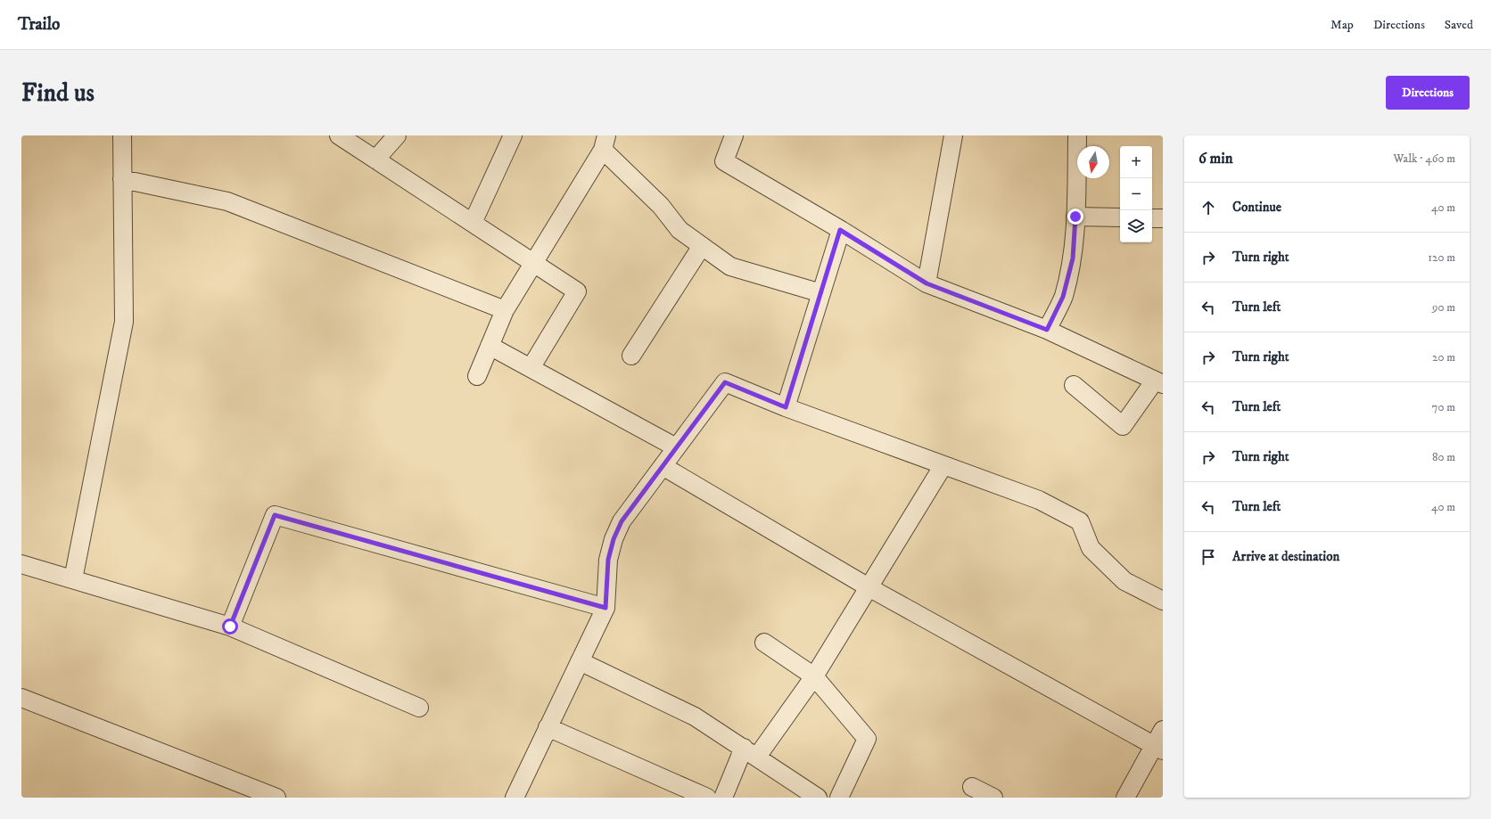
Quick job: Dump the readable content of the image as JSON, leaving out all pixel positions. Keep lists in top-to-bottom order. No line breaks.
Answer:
{"north":"bottom","page":{"header":"Trailo","nav":["Map","Directions","Saved"],"buttons":"Directions","title":"Find us","heading":["6 min","Walk · 460 m"],"map_buttons":["+","−"],"list":[["Continue","40 m"],["Turn right","120 m"],["Turn left","90 m"],["Turn right","20 m"],["Turn left","70 m"],["Turn right","80 m"],["Turn left","40 m"],"Arrive at destination"]}}
